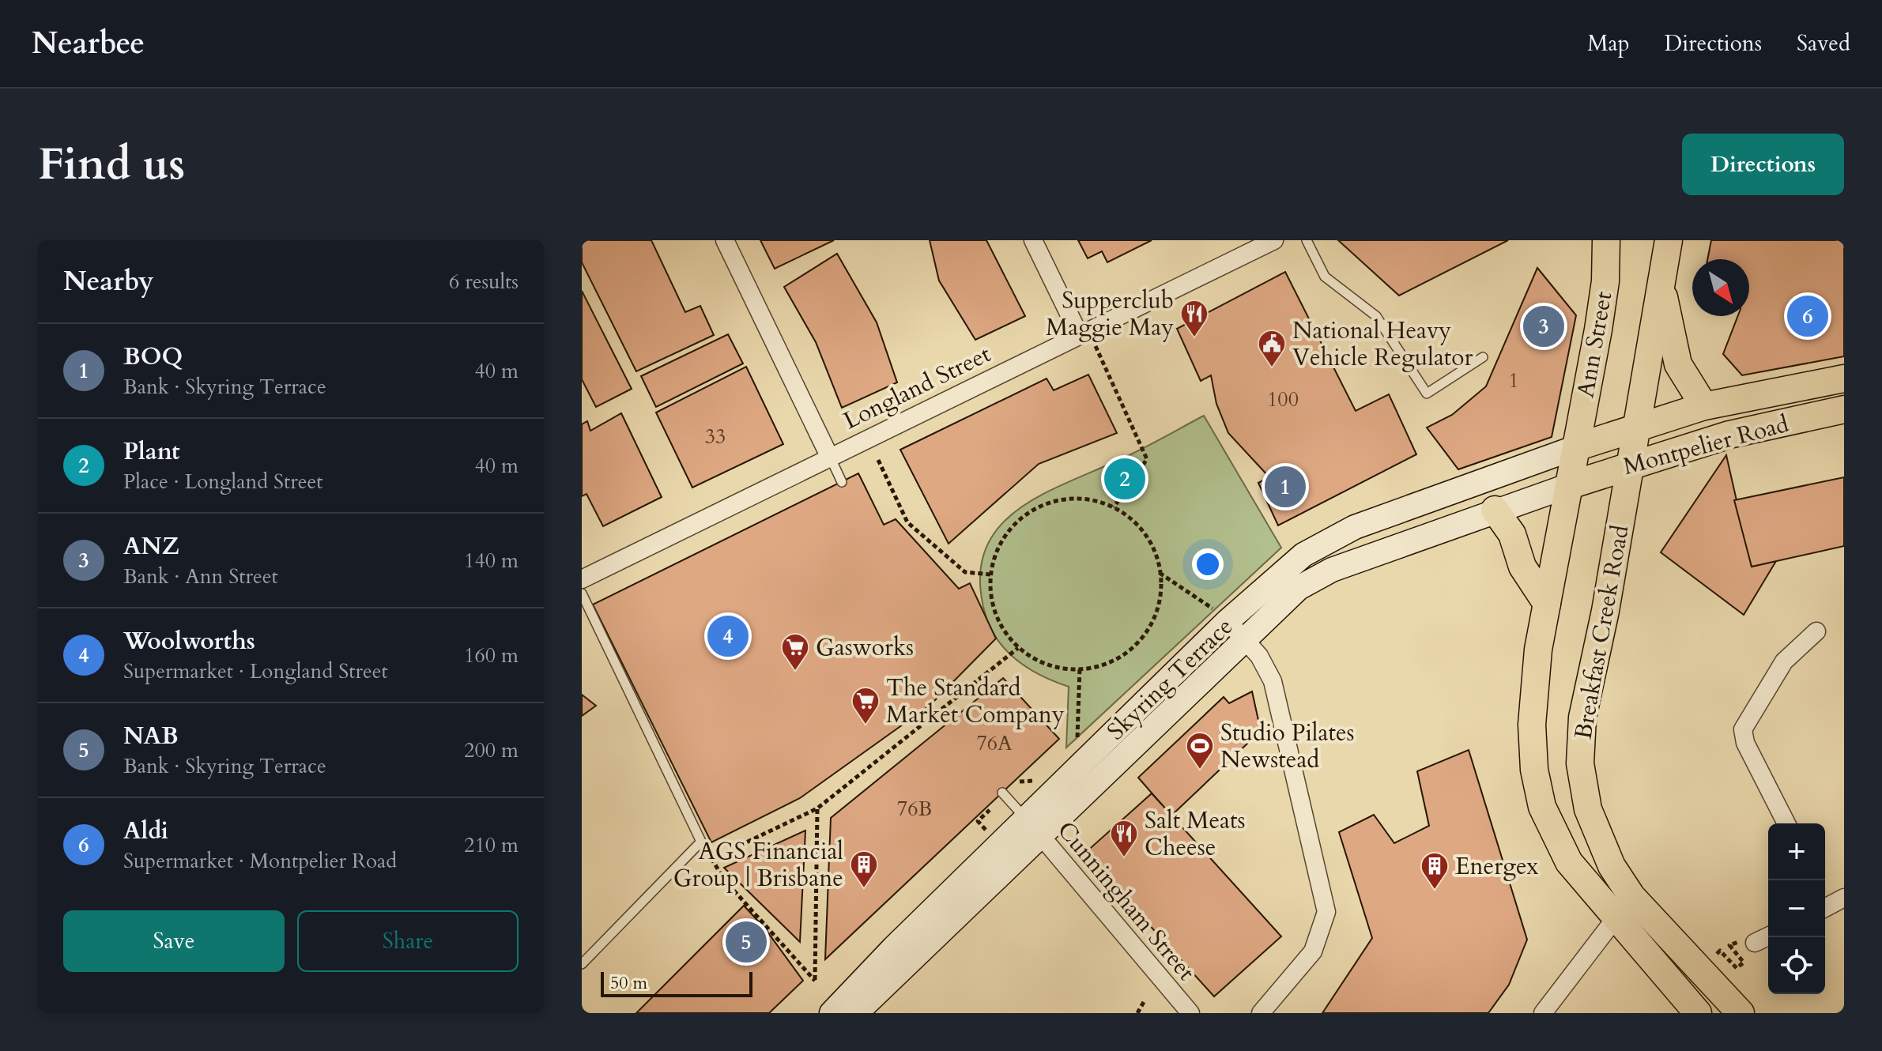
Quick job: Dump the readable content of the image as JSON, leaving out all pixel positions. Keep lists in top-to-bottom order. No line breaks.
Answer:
{"streets":{"main road":["Ann Street","Montpelier Road","Breakfast Creek Road"],"street":["Longland Street","Skyring Terrace","Cunningham Street"]},"crossings":[["Ann Street","Montpelier Road"],["Ann Street","Skyring Terrace"],["Montpelier Road","Breakfast Creek Road"],["Montpelier Road","Skyring Terrace"],["Skyring Terrace","Cunningham Street"]],"places":{"restaurant":["Supperclub Maggie May","Salt Meats Cheese"],"public building":["National Heavy Vehicle Regulator"],"supermarket":["Gasworks","The Standard Market Company"],"sports":["Studio Pilates Newstead"],"building":["AGS Financial Group | Brisbane","Energex"]},"house_numbers":["1","100","33","76A","76B"],"scale_bar":"50 m","north":"bottom right","page":{"header":"Nearbee","nav":["Map","Directions","Saved"],"buttons":["Directions",["Save","Share"]],"title":"Find us","heading":["Nearby","6 results"],"pins":["6","3","2","1","4","5"],"list":[{"mark":"1","name":"BOQ","note":"Bank · Skyring Terrace","value":"40 m"},{"mark":"2","name":"Plant","note":"Place · Longland Street","value":"40 m"},{"mark":"3","name":"ANZ","note":"Bank · Ann Street","value":"140 m"},{"mark":"4","name":"Woolworths","note":"Supermarket · Longland Street","value":"160 m"},{"mark":"5","name":"NAB","note":"Bank · Skyring Terrace","value":"200 m"},{"mark":"6","name":"Aldi","note":"Supermarket · Montpelier Road","value":"210 m"}],"map_buttons":["+","−"],"scale":"50 m"}}
